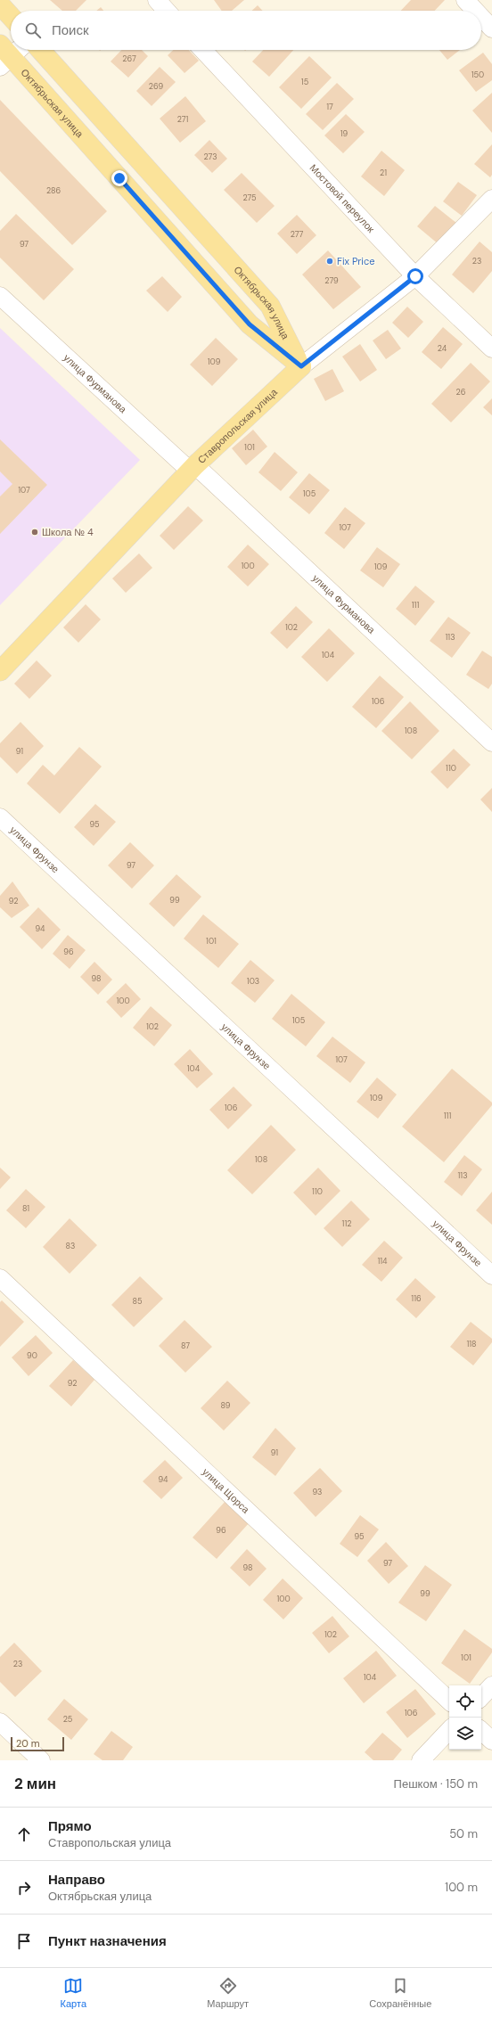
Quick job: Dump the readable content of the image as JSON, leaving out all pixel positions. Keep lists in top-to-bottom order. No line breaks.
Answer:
{"streets":{"main road":["Октябрьская улица","Ставропольская улица"],"street":["Мостовой переулок","улица Фурманова","улица Фрунзе","улица Щорса"]},"crossings":[["Октябрьская улица","Ставропольская улица"],["Мостовой переулок","Ставропольская улица"],["улица Фурманова","Ставропольская улица"]],"places":["Fix Price","Школа № 4"],"house_numbers":["267","150","15","269","17","271","19","273","21","286","275","277","97","23","279","24","109","26","101","107","105","107","100","109","111","102","113","104","106","108","91","110","95","97","99","92","94","101","96","98","103","100","105","102","107","104","109","106","111","108","113","110","81","112","83","114","116","85","118","87","90","92","89","91","94","93","96","95","97","98","99","100","102","101","23","104","106","25"],"scale_bar":"20 m","page":{"search":"Поиск","scale":"20 m","heading":["2 мин","Пешком · 150 m"],"list":[["Прямо","Ставропольская улица","50 m"],["Направо","Октябрьская улица","100 m"],"Пункт назначения"],"nav":["Карта","Маршрут","Сохранённые"]}}
